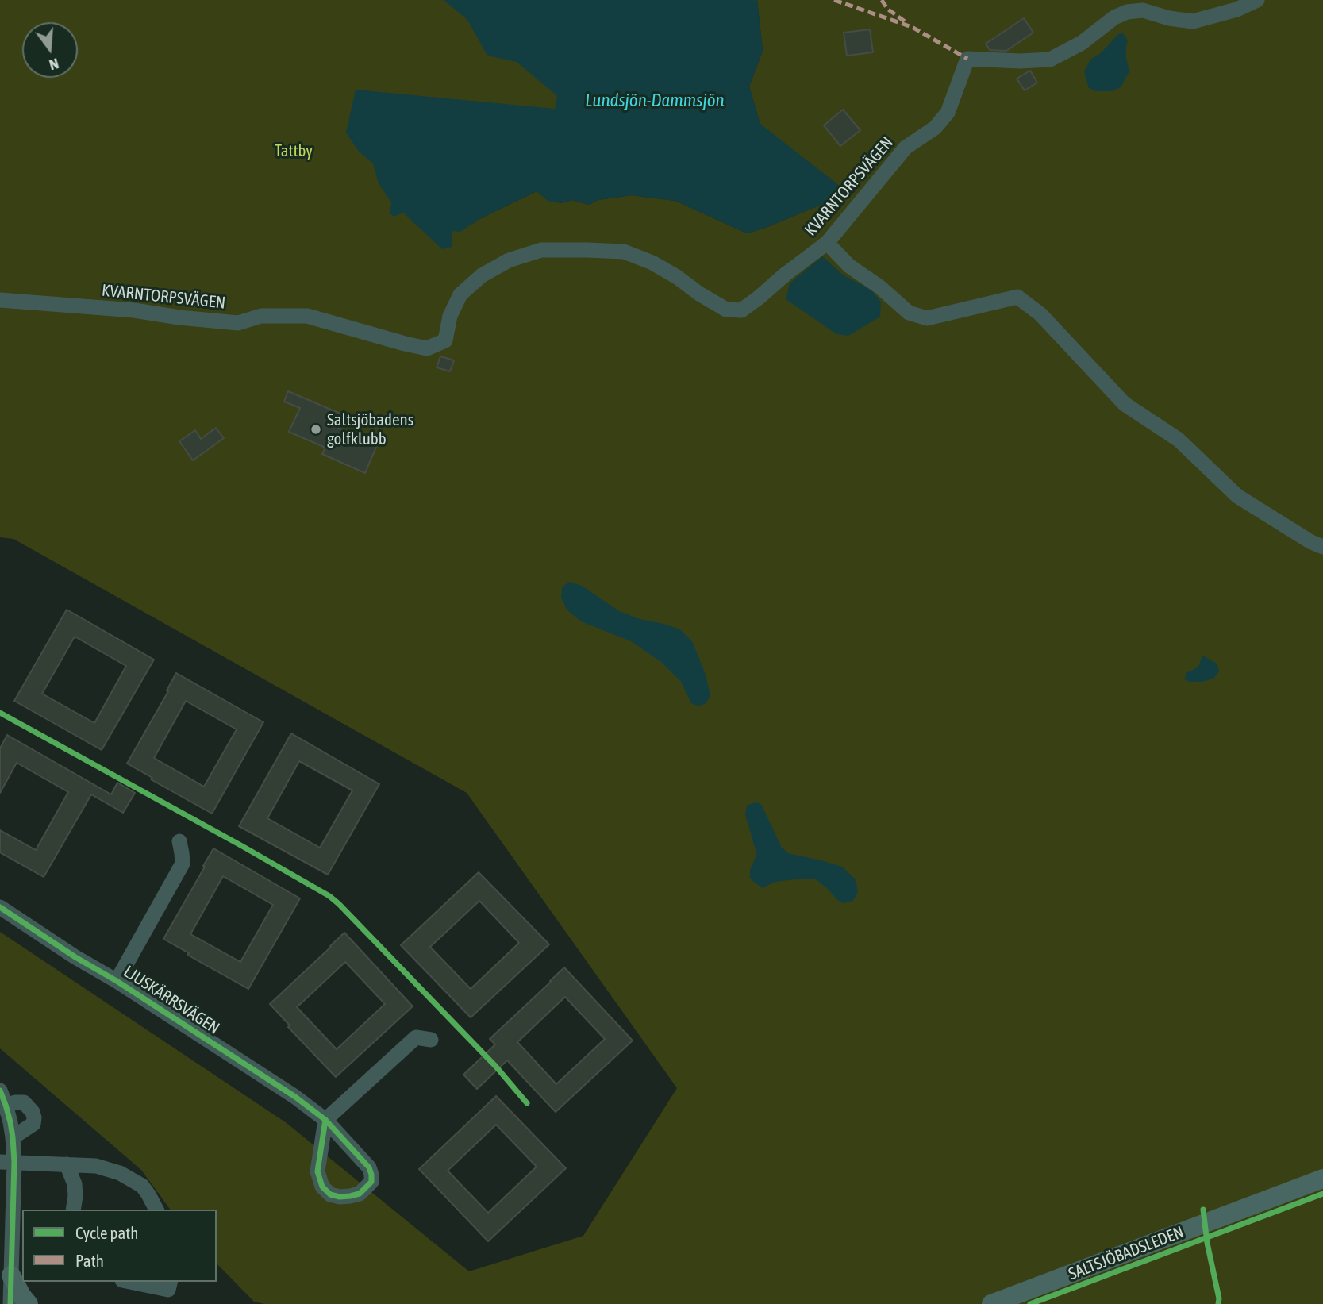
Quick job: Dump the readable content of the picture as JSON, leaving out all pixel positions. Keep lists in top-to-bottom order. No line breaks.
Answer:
{"streets":{"main road":["SALTSJÖBADSLEDEN"],"street":["KVARNTORPSVÄGEN","LJUSKÄRRSVÄGEN"]},"water":["Lundsjön-Dammsjön"],"parks":["Tattby"],"places":["Saltsjöbadens golfklubb"],"legend":["Cycle path","Path"],"north":"bottom"}
